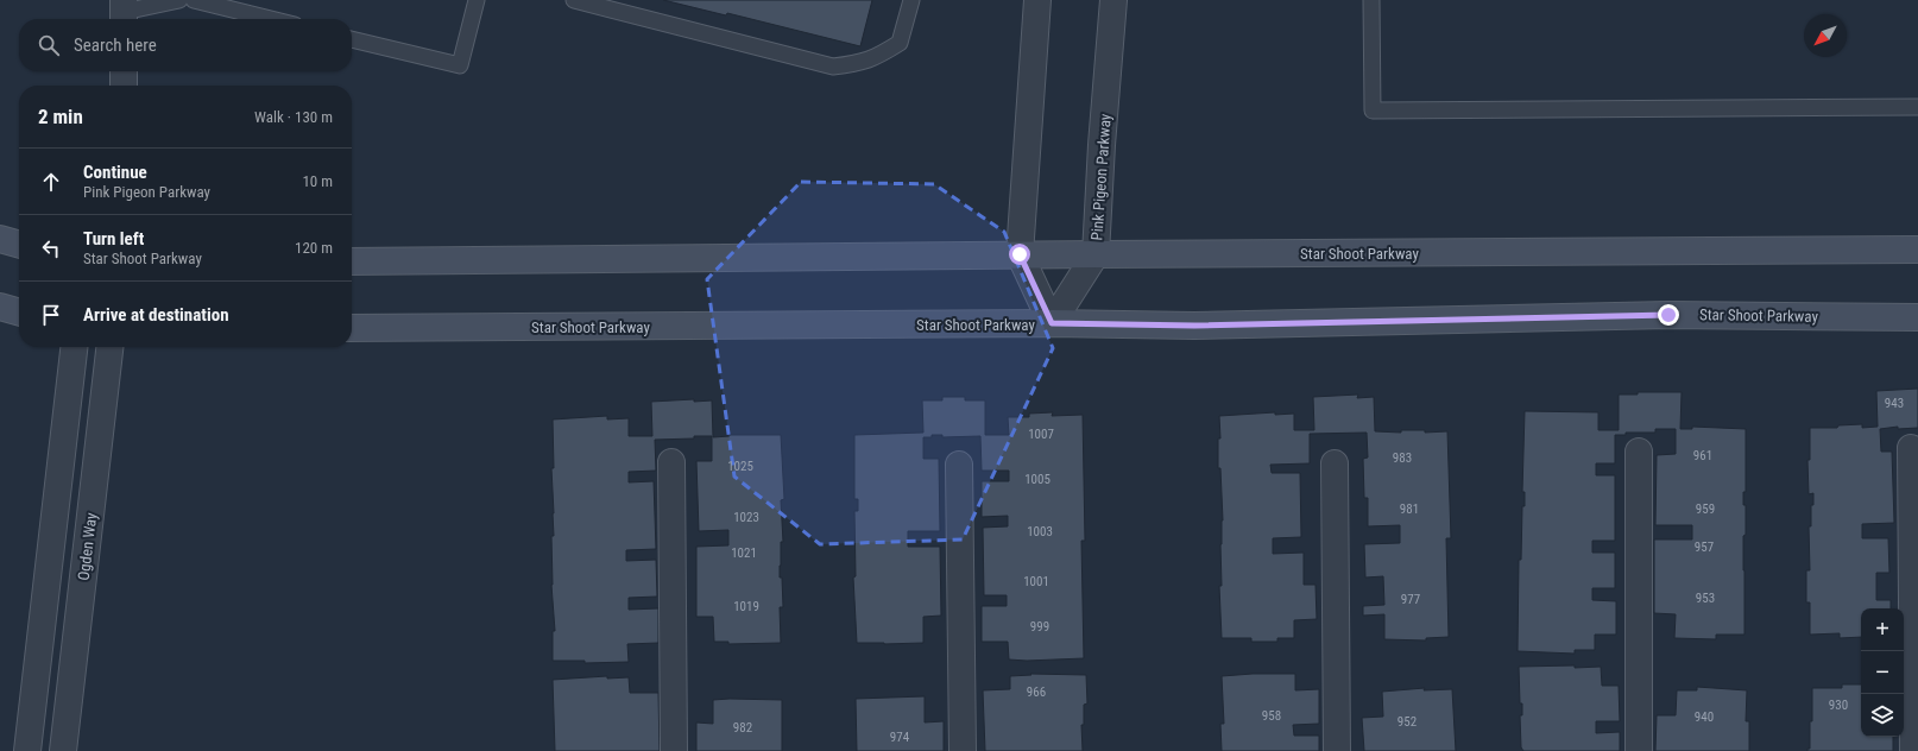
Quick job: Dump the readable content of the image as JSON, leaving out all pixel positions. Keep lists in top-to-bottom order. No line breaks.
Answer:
{"streets":{"street":["Pink Pigeon Parkway","Star Shoot Parkway","Ogden Way"]},"crossings":[["Pink Pigeon Parkway","Star Shoot Parkway"]],"house_numbers":["943","1007","961","983","1025","1005","981","959","1023","1003","957","1021","1001","953","977","1019","999","966","930","958","940","952","982","974"],"north":"bottom left","page":{"search":"Search here","heading":["2 min","Walk · 130 m"],"list":[["Continue","Pink Pigeon Parkway","10 m"],["Turn left","Star Shoot Parkway","120 m"],"Arrive at destination"],"map_buttons":["+","−"]}}
